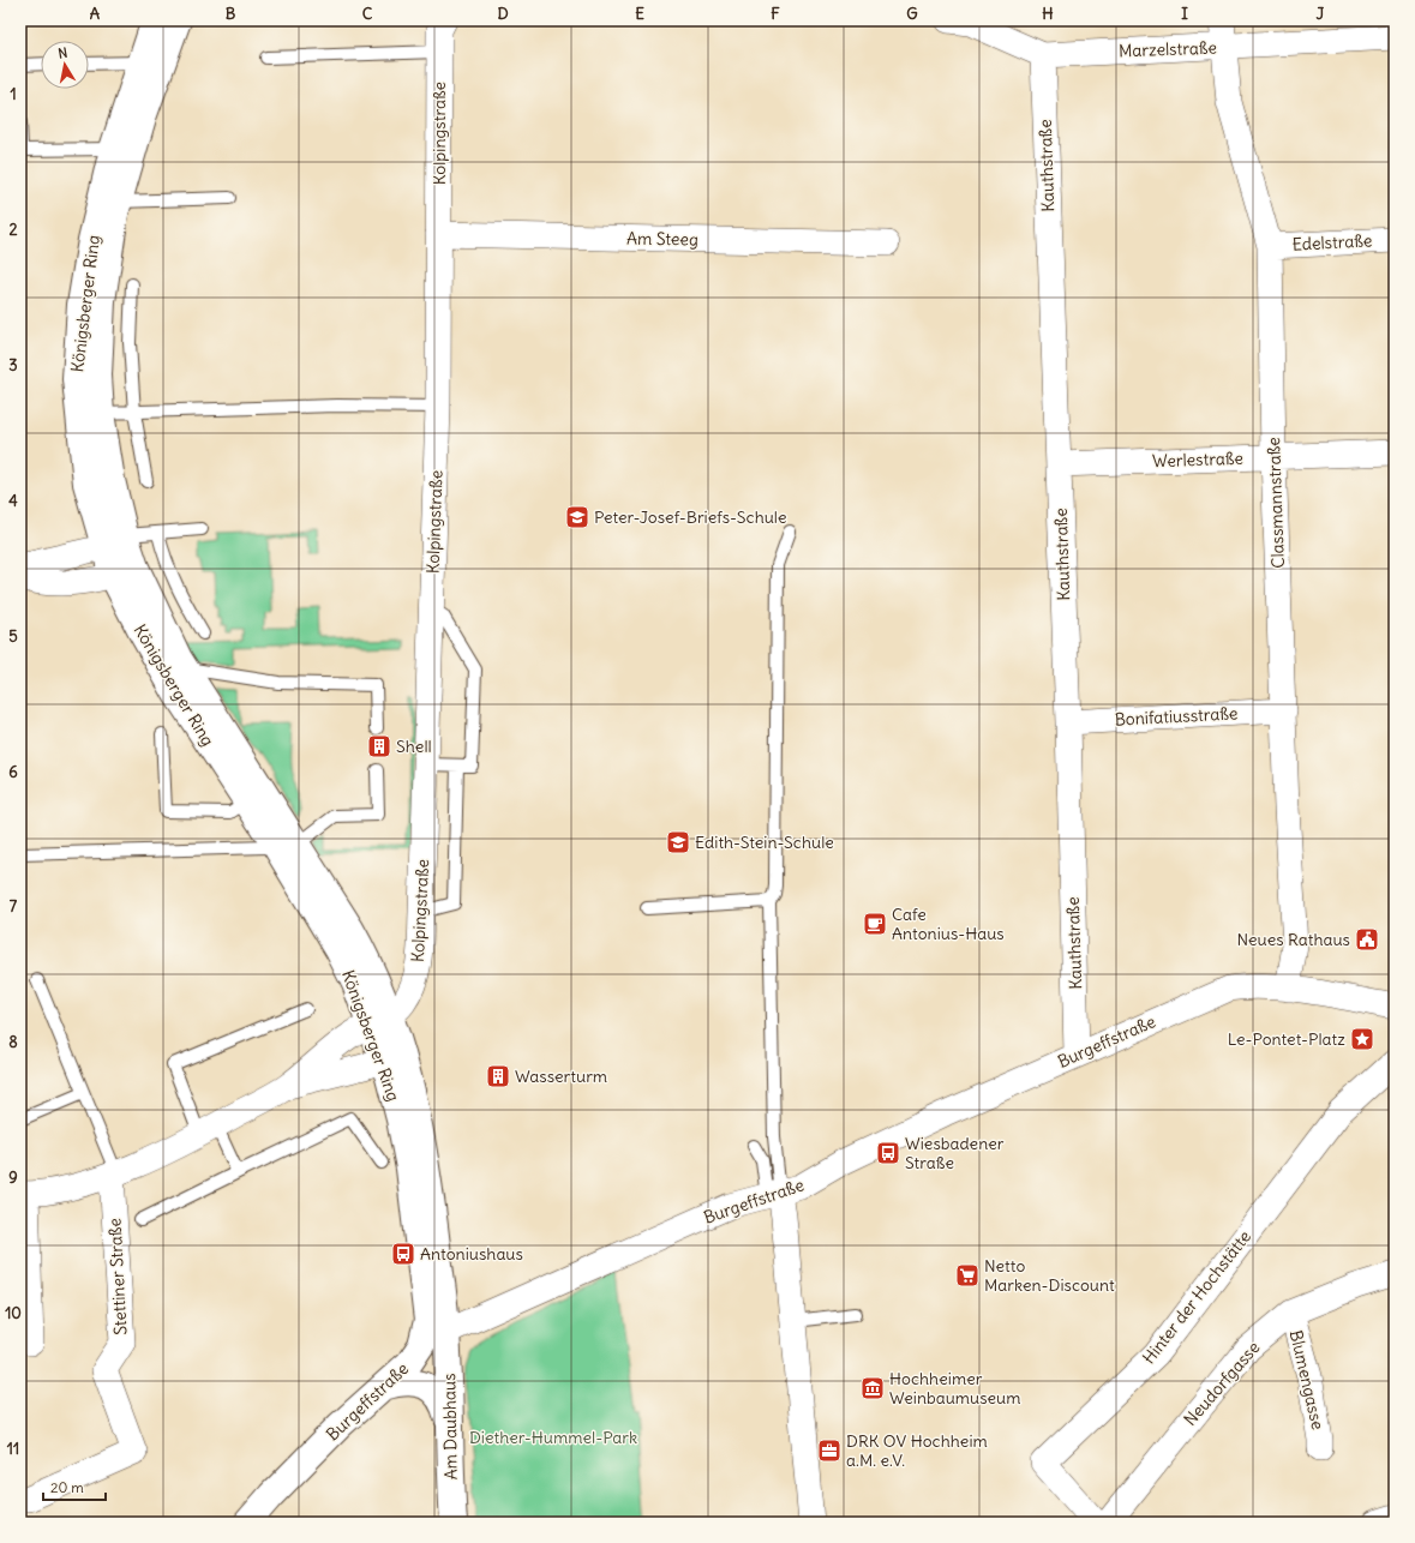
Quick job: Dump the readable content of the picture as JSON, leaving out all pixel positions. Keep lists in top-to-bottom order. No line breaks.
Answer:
{"streets":{"main road":["Königsberger Ring","Burgeffstraße","Am Daubhaus"],"street":["Marzelstraße","Kolpingstraße","Kauthstraße","Am Steeg","Edelstraße","Werlestraße","Classmannstraße","Bonifatiusstraße","Stettiner Straße","Hinter der Hochstätte","Blumengasse","Neudorfgasse"]},"crossings":[["Marzelstraße","Kauthstraße"],["Marzelstraße","Classmannstraße"],["Kolpingstraße","Am Steeg"],["Kolpingstraße","Königsberger Ring"],["Kauthstraße","Werlestraße"],["Kauthstraße","Bonifatiusstraße"],["Kauthstraße","Burgeffstraße"],["Edelstraße","Classmannstraße"],["Königsberger Ring","Burgeffstraße"],["Königsberger Ring","Am Daubhaus"],["Werlestraße","Classmannstraße"],["Classmannstraße","Bonifatiusstraße"],["Classmannstraße","Burgeffstraße"],["Burgeffstraße","Am Daubhaus"],["Blumengasse","Neudorfgasse"]],"parks":["Diether-Hummel-Park"],"places":{"school or university":["Peter-Josef-Briefs-Schule","Edith-Stein-Schule"],"building":["Shell","Wasserturm"],"cafe":["Cafe Antonius-Haus"],"public building":["Neues Rathaus"],"place":["Le-Pontet-Platz"],"bus stop":["Wiesbadener Straße","Antoniushaus"],"supermarket":["Netto Marken-Discount"],"museum":["Hochheimer Weinbaumuseum"],"office":["DRK OV Hochheim a.M. e.V."]},"scale_bar":"20 m","north":"top","grid":{"columns":["A","B","C","D","E","F","G","H","I","J"],"rows":["1","2","3","4","5","6","7","8","9","10","11"]}}
